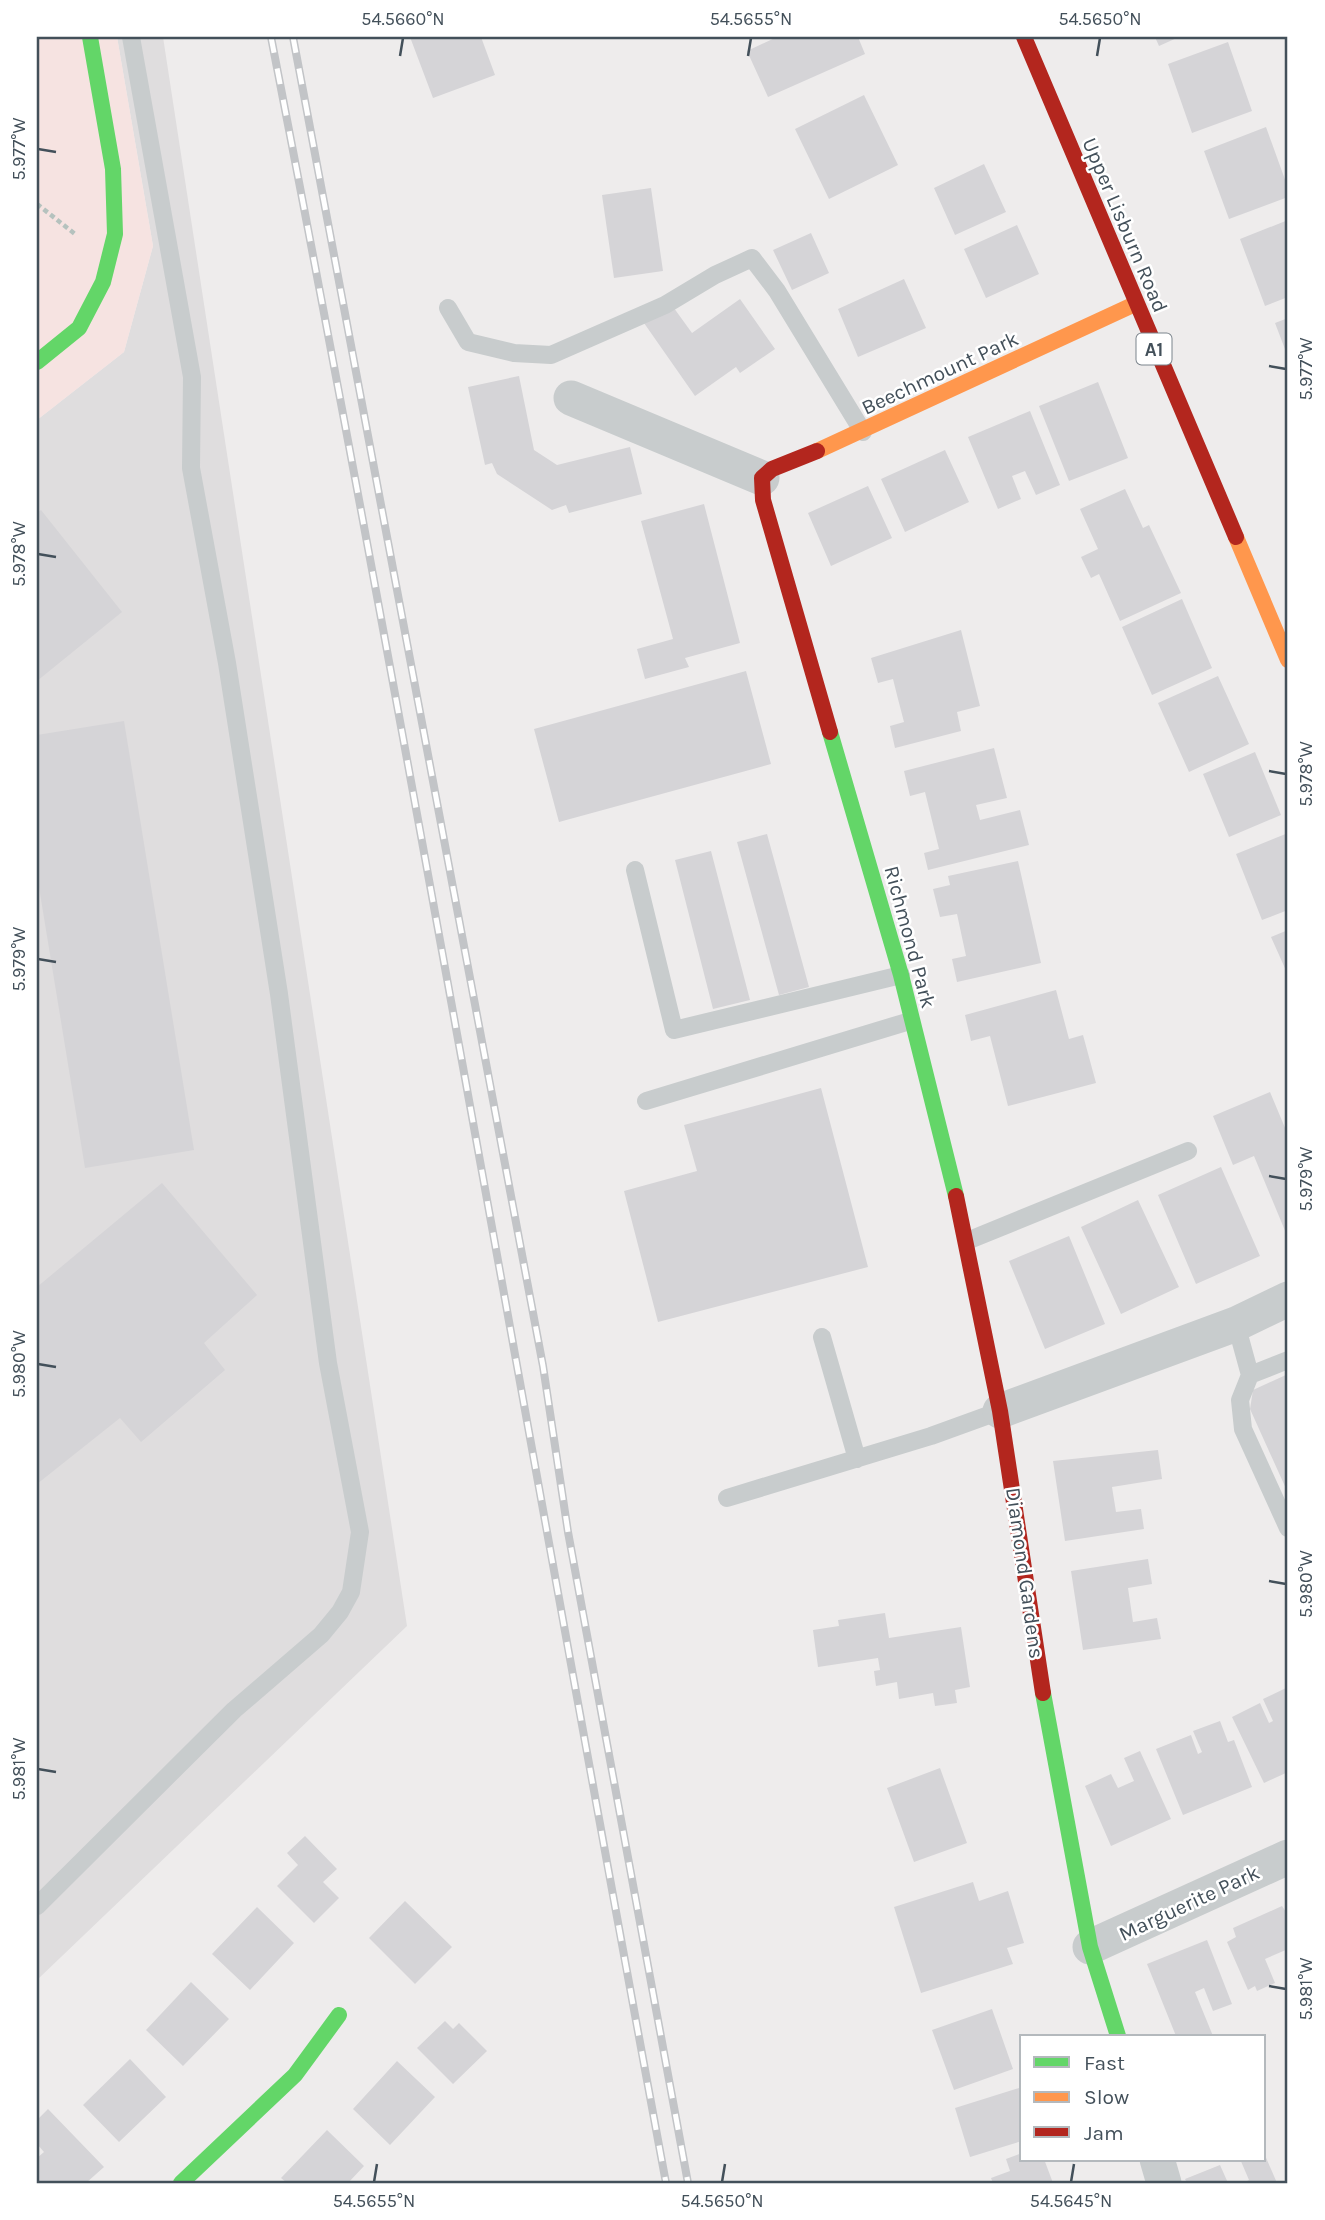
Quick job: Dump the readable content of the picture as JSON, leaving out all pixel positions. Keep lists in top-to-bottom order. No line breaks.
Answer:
{"streets":{"street":["Upper Lisburn Road","A1","Beechmount Park","Richmond Park","Diamond Gardens","Marguerite Park"]},"crossings":[["Upper Lisburn Road","Beechmount Park"],["Beechmount Park","Richmond Park"],["Richmond Park","Diamond Gardens"],["Diamond Gardens","Marguerite Park"]],"legend":["Fast","Slow","Jam"],"coordinates":["54.5660°N","54.5655°N","54.5650°N","5.977°W","5.978°W","5.979°W","5.980°W","5.981°W","54.5645°N"]}
